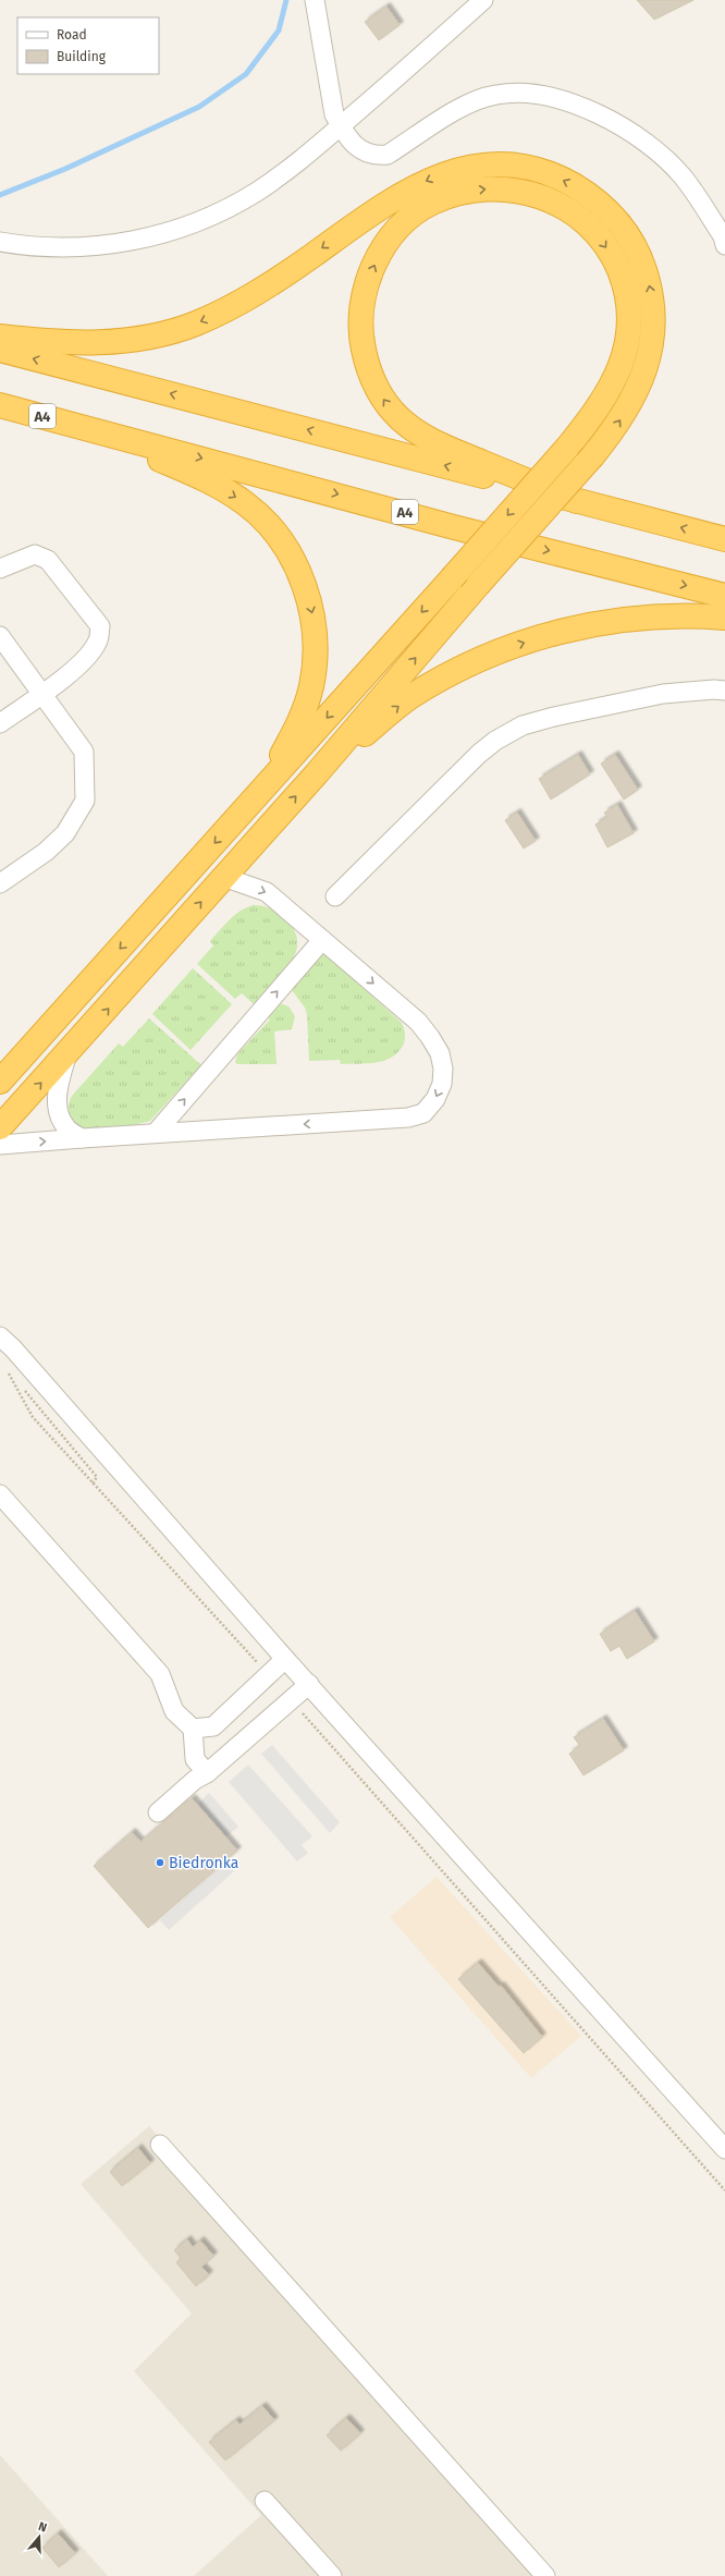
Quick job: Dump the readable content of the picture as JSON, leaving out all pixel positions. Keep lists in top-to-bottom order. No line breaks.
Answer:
{"streets":{"highway":["A4"]},"places":["Biedronka"],"legend":["Road","Building"],"north":"top"}
